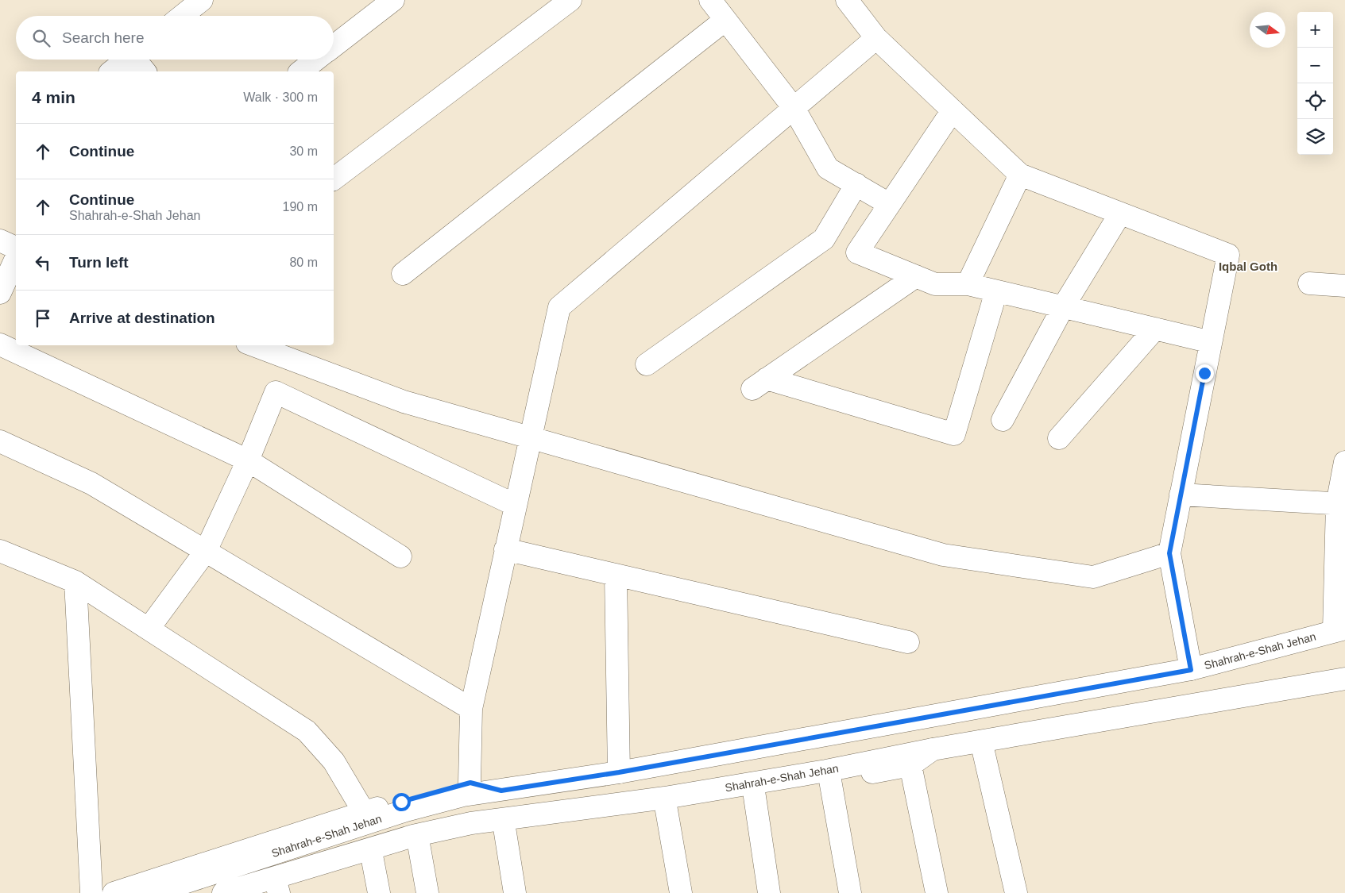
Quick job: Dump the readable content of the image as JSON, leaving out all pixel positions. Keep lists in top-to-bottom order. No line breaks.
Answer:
{"streets":{"street":["Shahrah-e-Shah Jehan"]},"districts":["Iqbal Goth"],"north":"right","page":{"map_buttons":["+","−"],"search":"Search here","heading":["4 min","Walk · 300 m"],"list":[["Continue","30 m"],["Continue","Shahrah-e-Shah Jehan","190 m"],["Turn left","80 m"],"Arrive at destination"]}}
